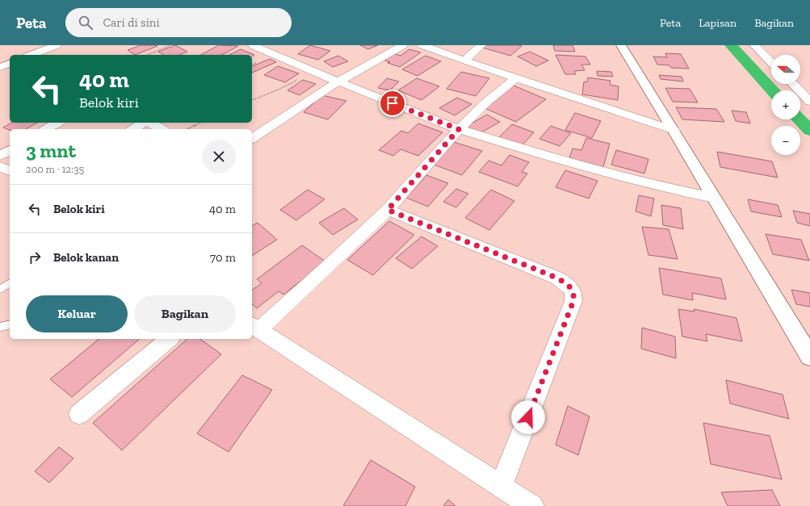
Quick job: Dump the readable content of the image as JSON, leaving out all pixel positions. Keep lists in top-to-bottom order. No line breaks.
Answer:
{"north":"left","page":{"header":"Peta","search":"Cari di sini","nav":["Peta","Lapisan","Bagikan"],"map_buttons":["+","−"],"turn":["40 m","Belok kiri"],"heading":["3 mnt","200 m · 12:35"],"list":[{"name":"Belok kiri","value":"40 m"},{"name":"Belok kanan","value":"70 m"}],"buttons":["Keluar","Bagikan"]}}
